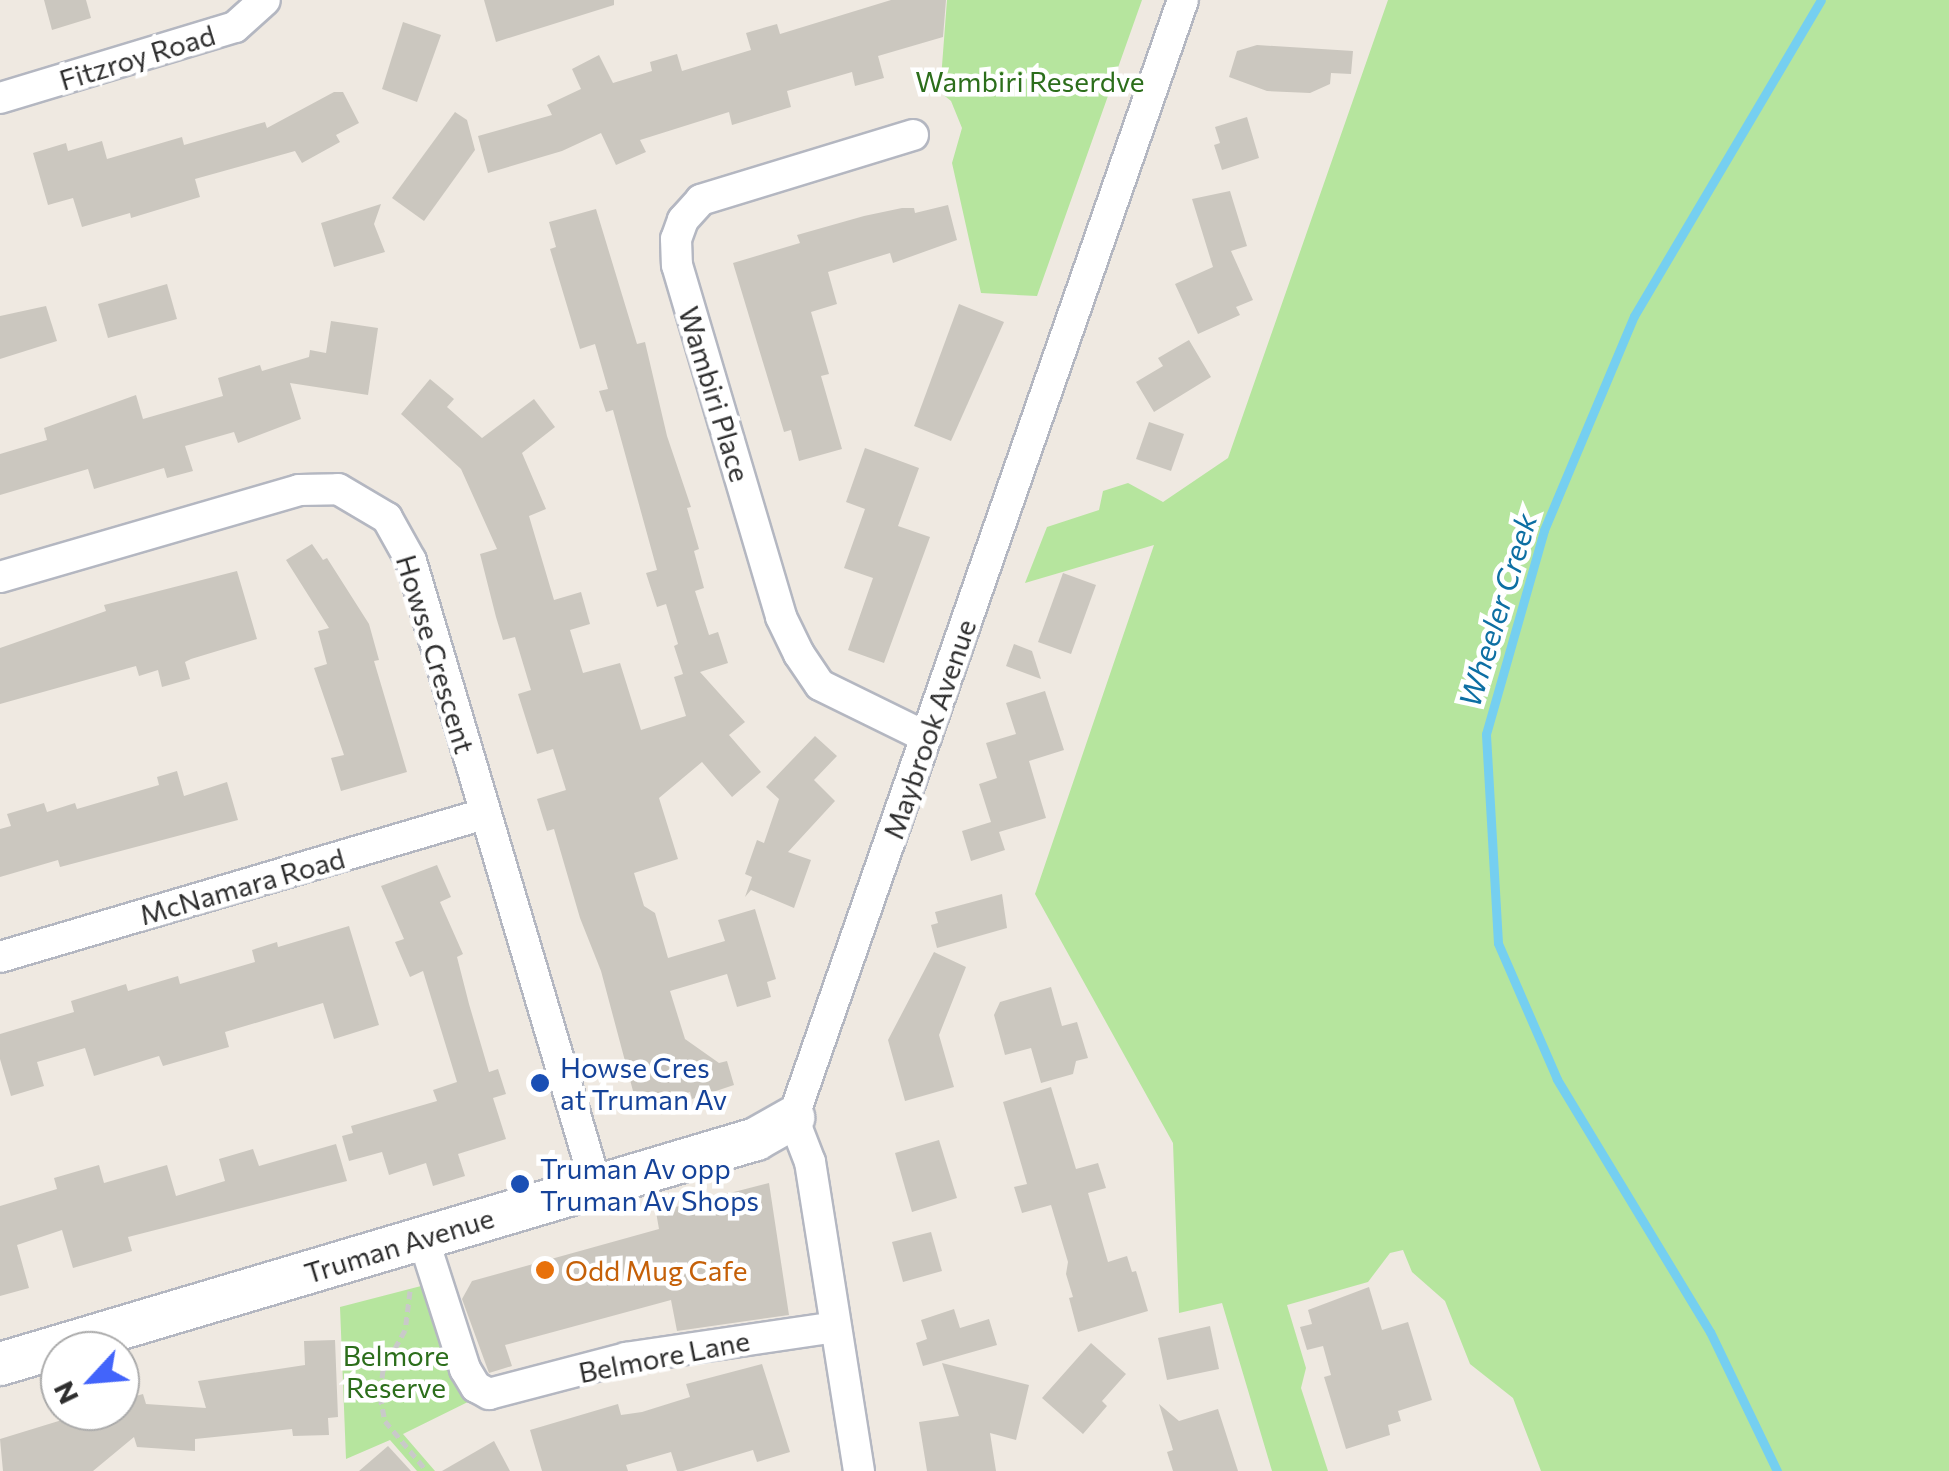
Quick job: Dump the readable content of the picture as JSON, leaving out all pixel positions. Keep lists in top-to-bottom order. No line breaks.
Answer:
{"streets":{"street":["Fitzroy Road","Wambiri Place","Howse Crescent","Maybrook Avenue","McNamara Road","Truman Avenue","Belmore Lane"]},"crossings":[["Wambiri Place","Maybrook Avenue"],["Howse Crescent","McNamara Road"],["Howse Crescent","Truman Avenue"],["Maybrook Avenue","Truman Avenue"],["Truman Avenue","Belmore Lane"]],"water":["Wheeler Creek"],"parks":["Wambiri Reserdve","Belmore Reserve"],"places":["Howse Cres at Truman Av","Truman Av opp Truman Av Shops","Odd Mug Cafe"],"north":"bottom left"}
